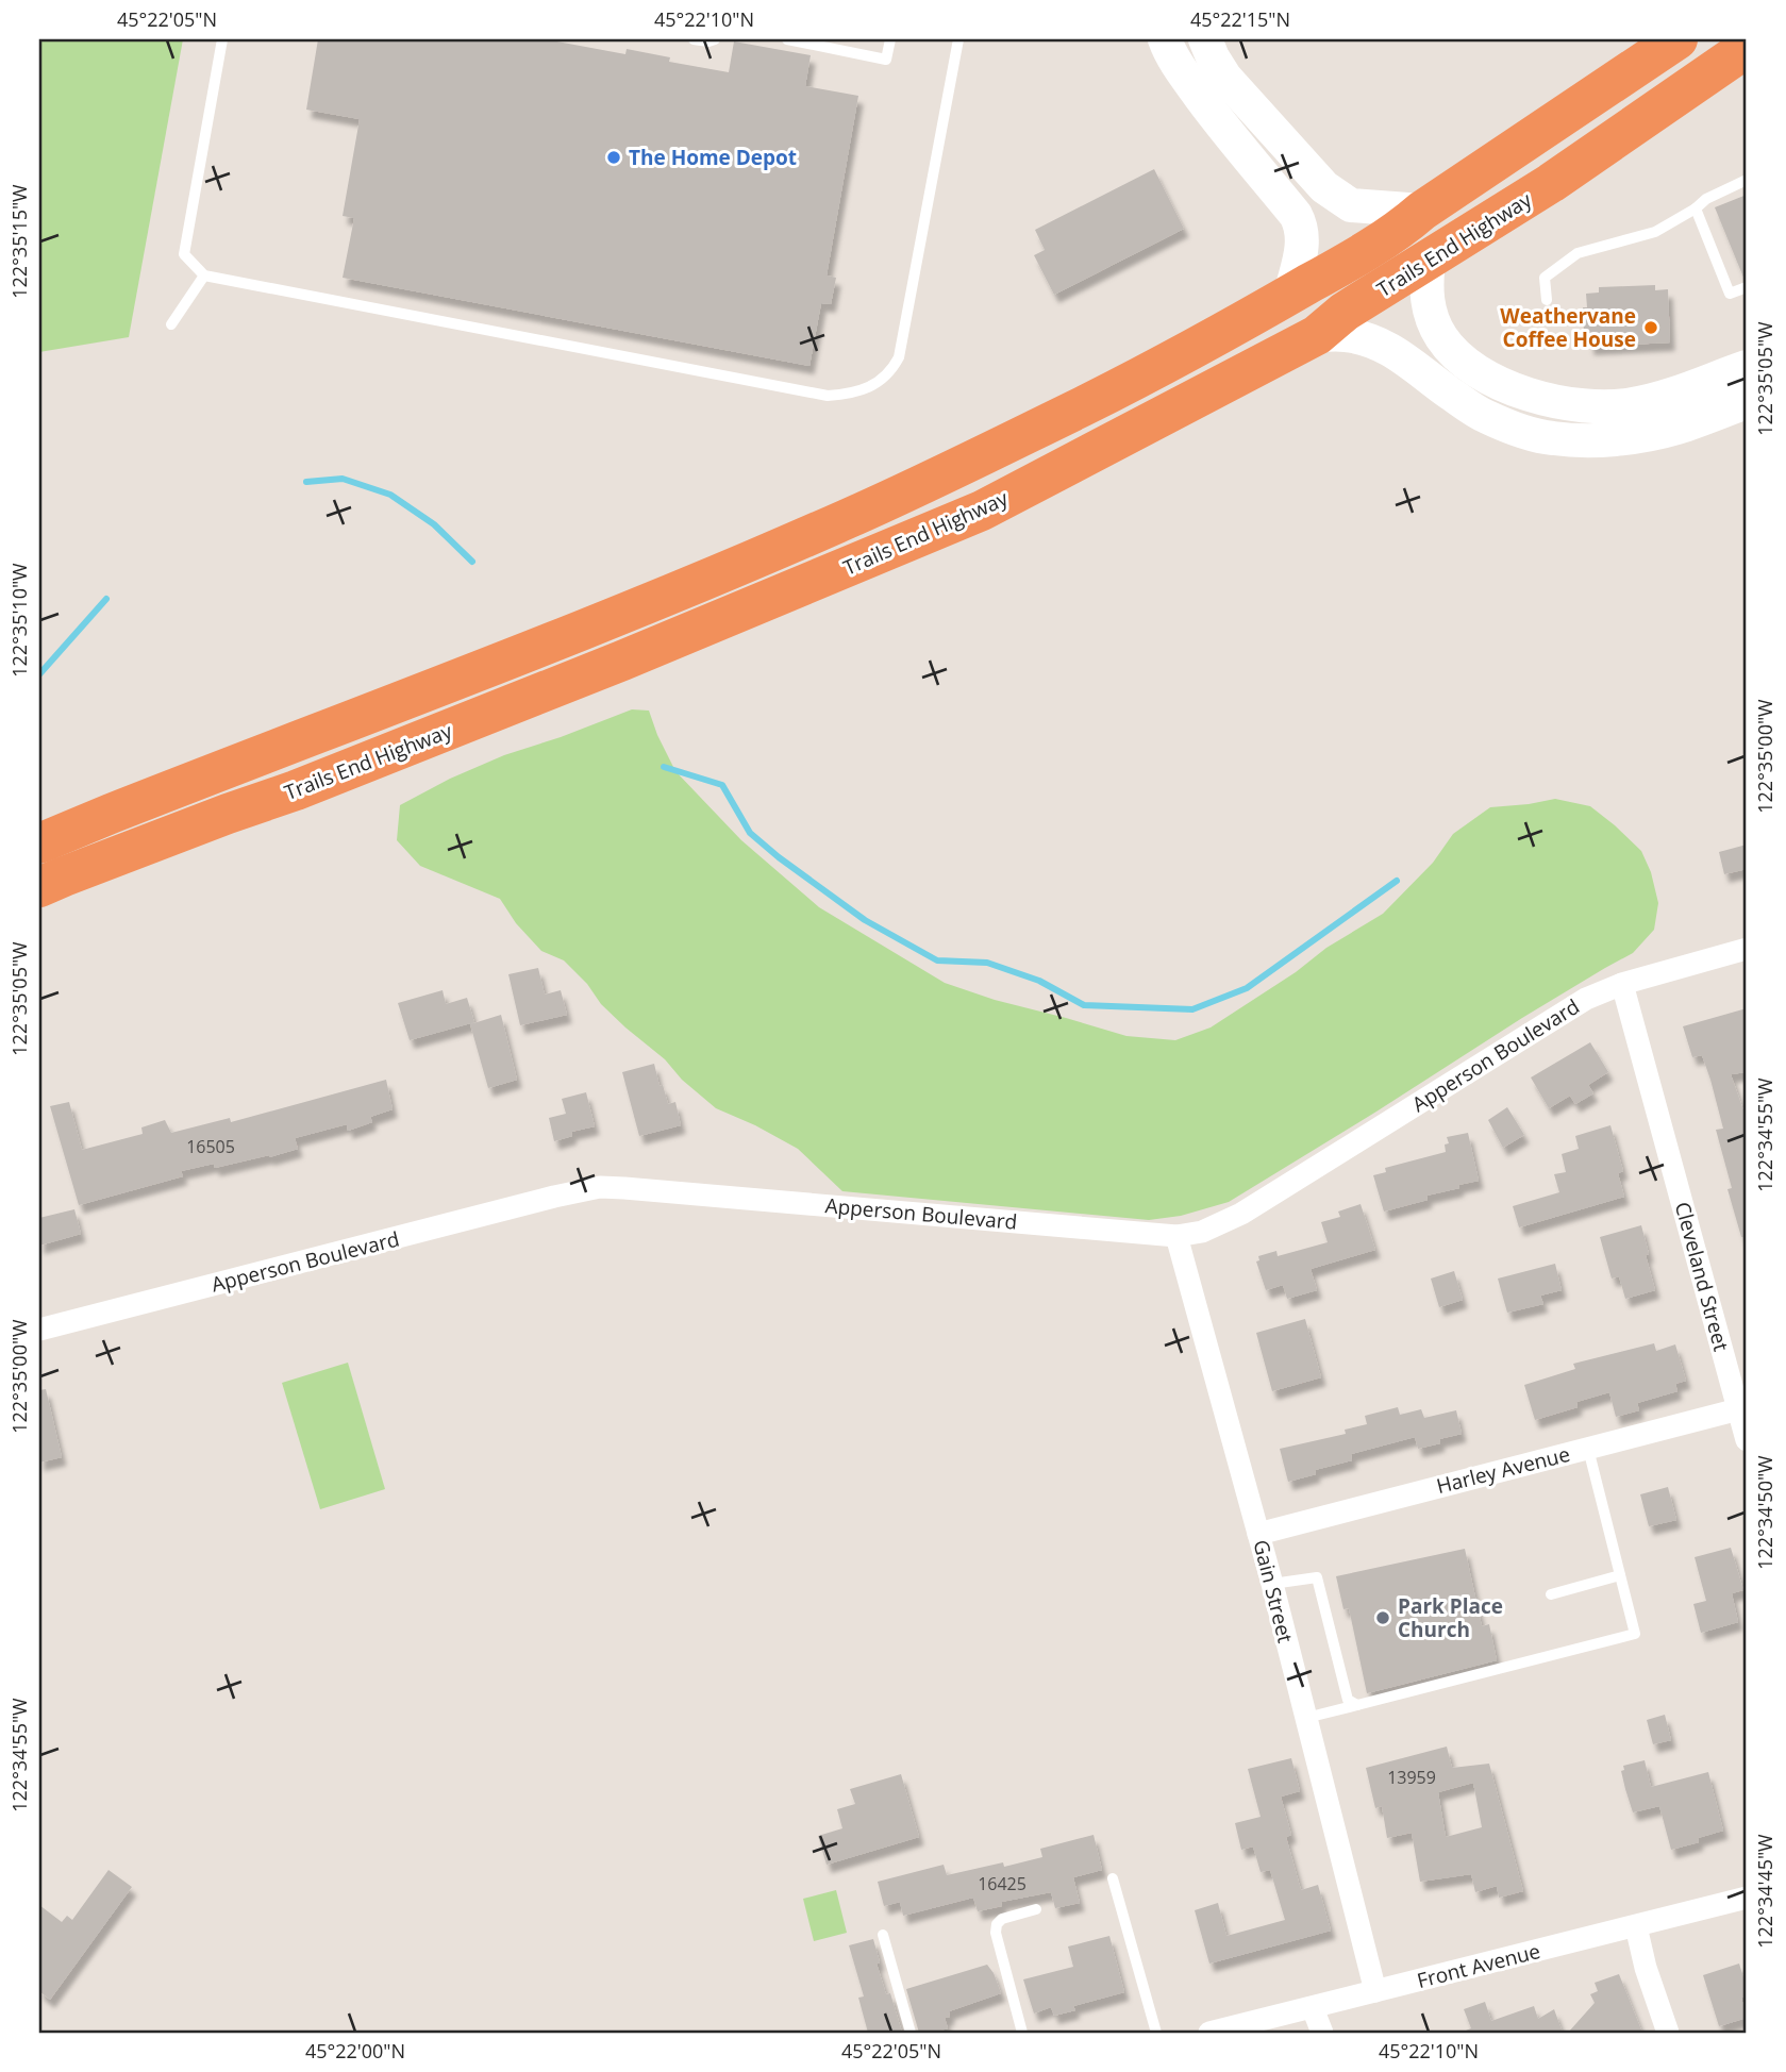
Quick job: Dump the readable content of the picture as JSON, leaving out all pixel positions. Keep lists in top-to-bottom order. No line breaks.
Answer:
{"streets":{"highway":["Trails End Highway"],"street":["Apperson Boulevard","Cleveland Street","Harley Avenue","Gain Street","Front Avenue"]},"crossings":[["Apperson Boulevard","Cleveland Street"],["Apperson Boulevard","Gain Street"],["Cleveland Street","Harley Avenue"],["Harley Avenue","Gain Street"],["Gain Street","Front Avenue"]],"places":["The Home Depot","Weathervane Coffee House","Park Place Church"],"house_numbers":["16505","13959","16425"],"coordinates":["45°22'05\"N","45°22'10\"N","45°22'15\"N","122°35'15\"W","122°35'05\"W","122°35'10\"W","122°35'00\"W","122°34'55\"W","122°34'50\"W","122°34'45\"W","45°22'00\"N"]}
